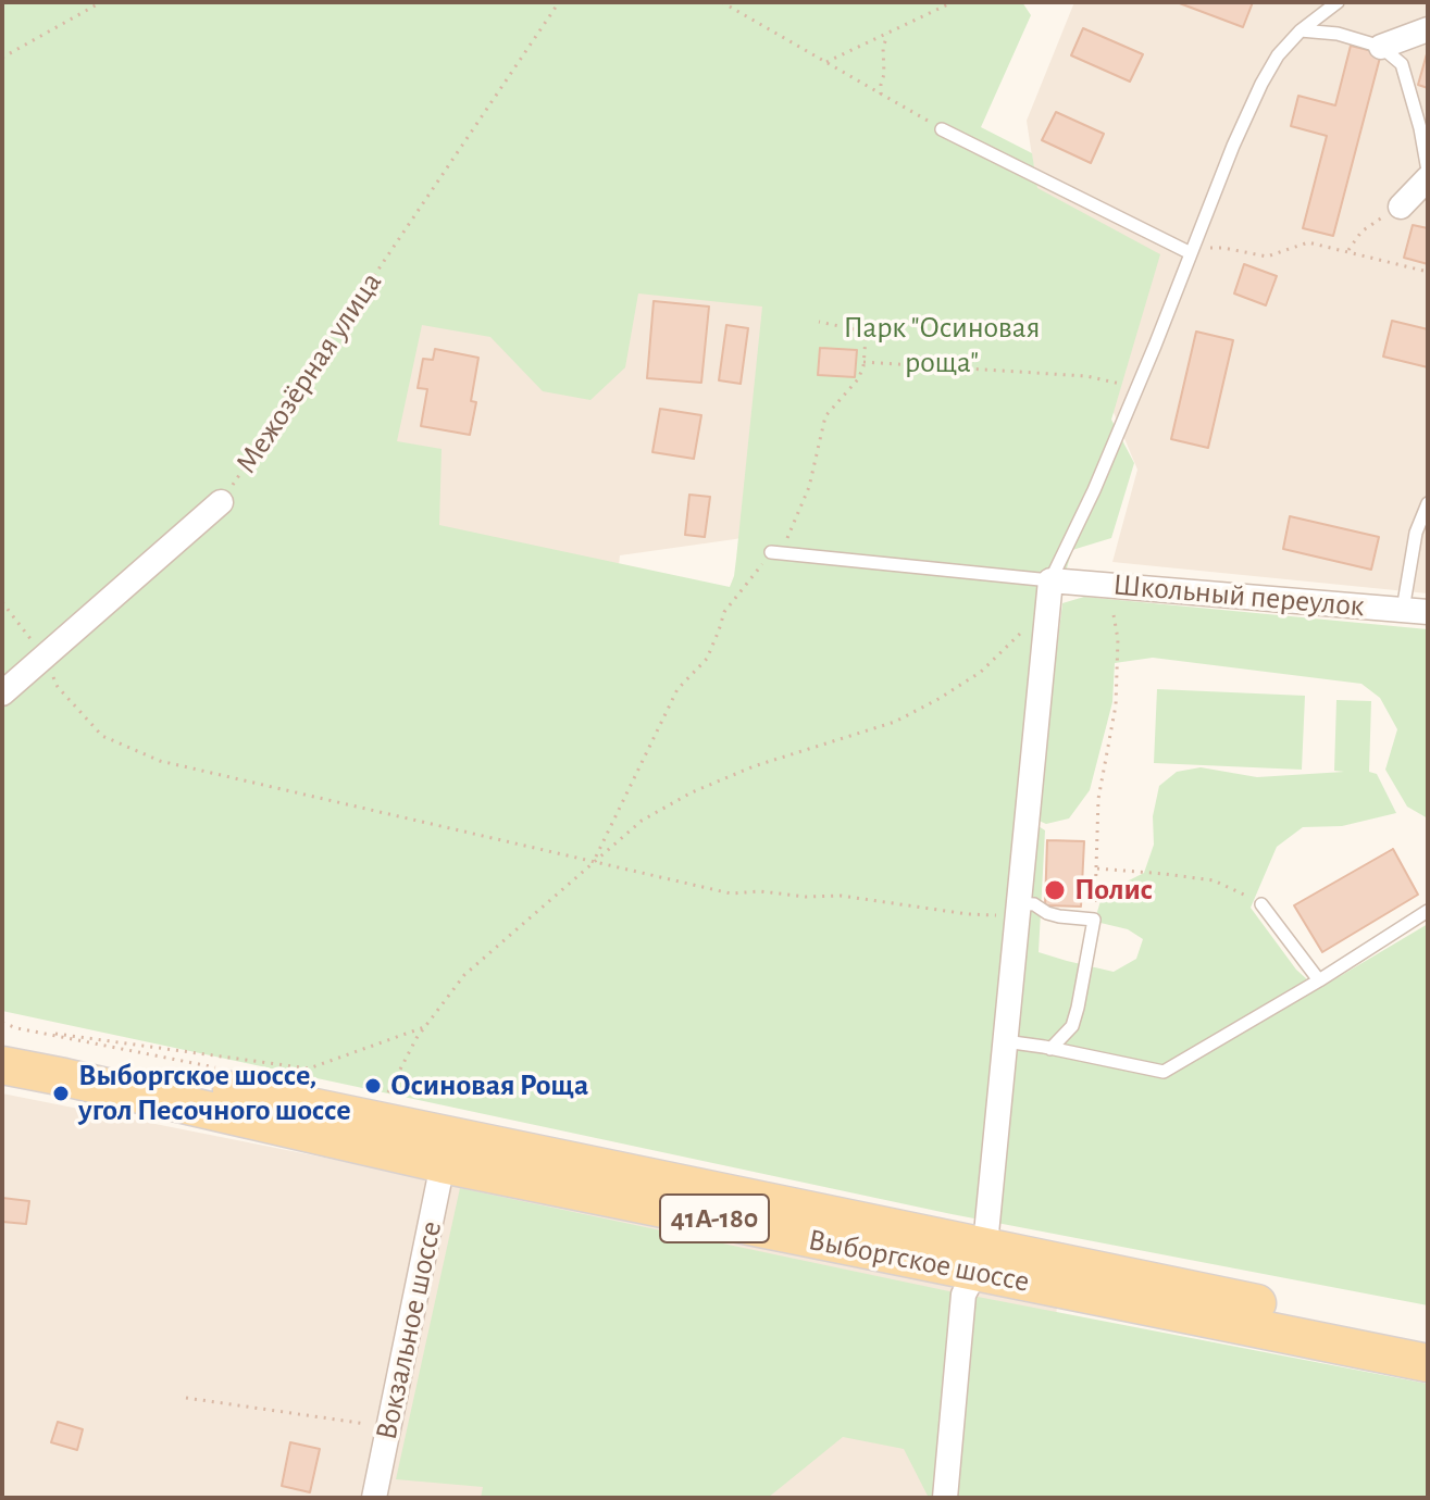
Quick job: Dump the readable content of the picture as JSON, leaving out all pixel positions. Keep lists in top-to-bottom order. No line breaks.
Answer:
{"streets":{"main road":["41А-180","Выборгское шоссе"],"street":["Межозёрная улица","Школьный переулок","Вокзальное шоссе"]},"crossings":[["Выборгское шоссе","Вокзальное шоссе"]],"parks":["Парк \"Осиновая роща\""],"places":["Полис","Осиновая Роща","Выборгское шоссе, угол Песочного шоссе"]}
